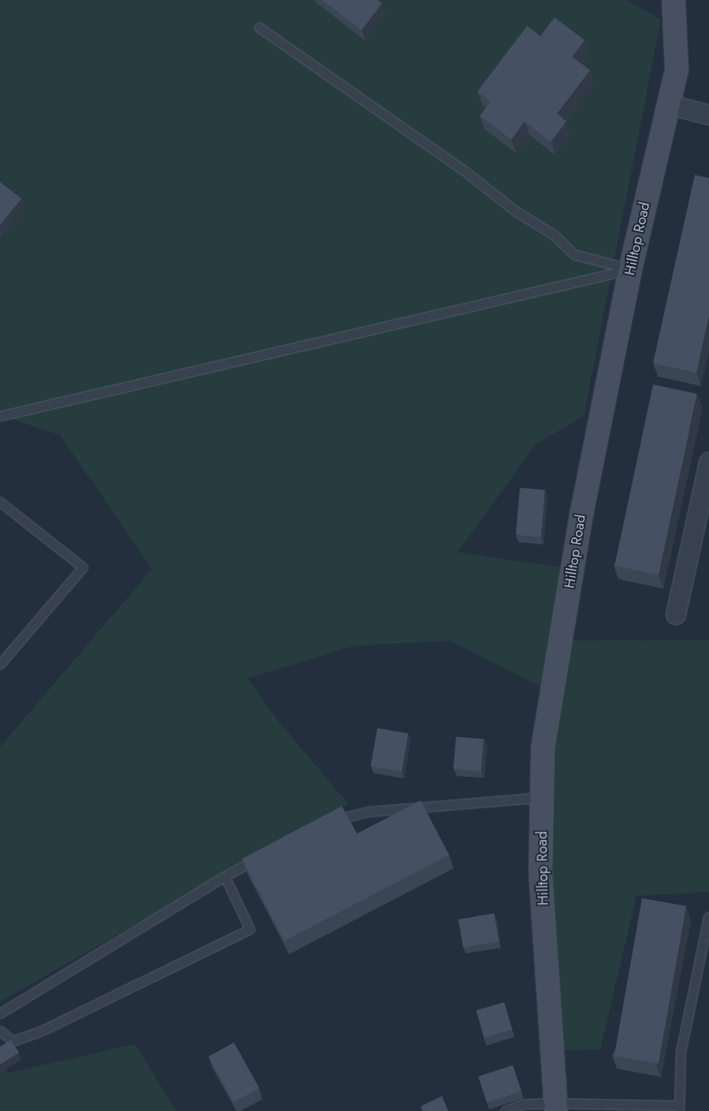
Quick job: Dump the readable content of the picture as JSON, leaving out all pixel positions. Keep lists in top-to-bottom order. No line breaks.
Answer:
{"streets":{"street":["Hilltop Road"]}}
